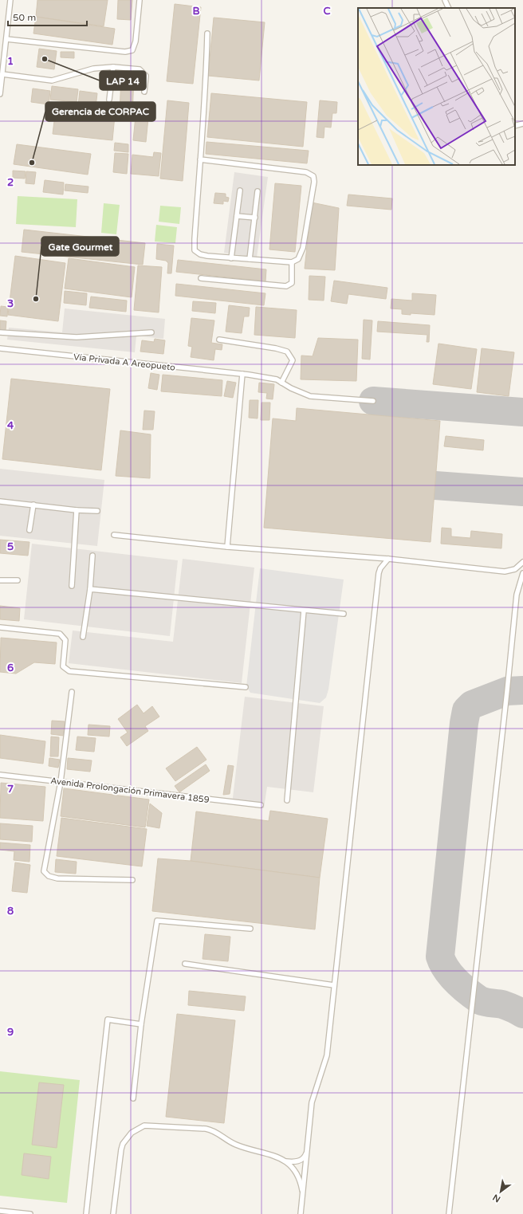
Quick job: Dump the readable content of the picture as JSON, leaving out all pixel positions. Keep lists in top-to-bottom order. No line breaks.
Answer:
{"streets":{"lane":["Vía Privada A Areopueto","Avenida Prolongación Primavera 1859"]},"places":["LAP 14","Gerencia de CORPAC","Gate Gourmet"],"scale_bar":"50 m","north":"bottom left","grid":{"columns":["B","C"],"rows":["1","2","3","4","5","6","7","8","9"]}}
